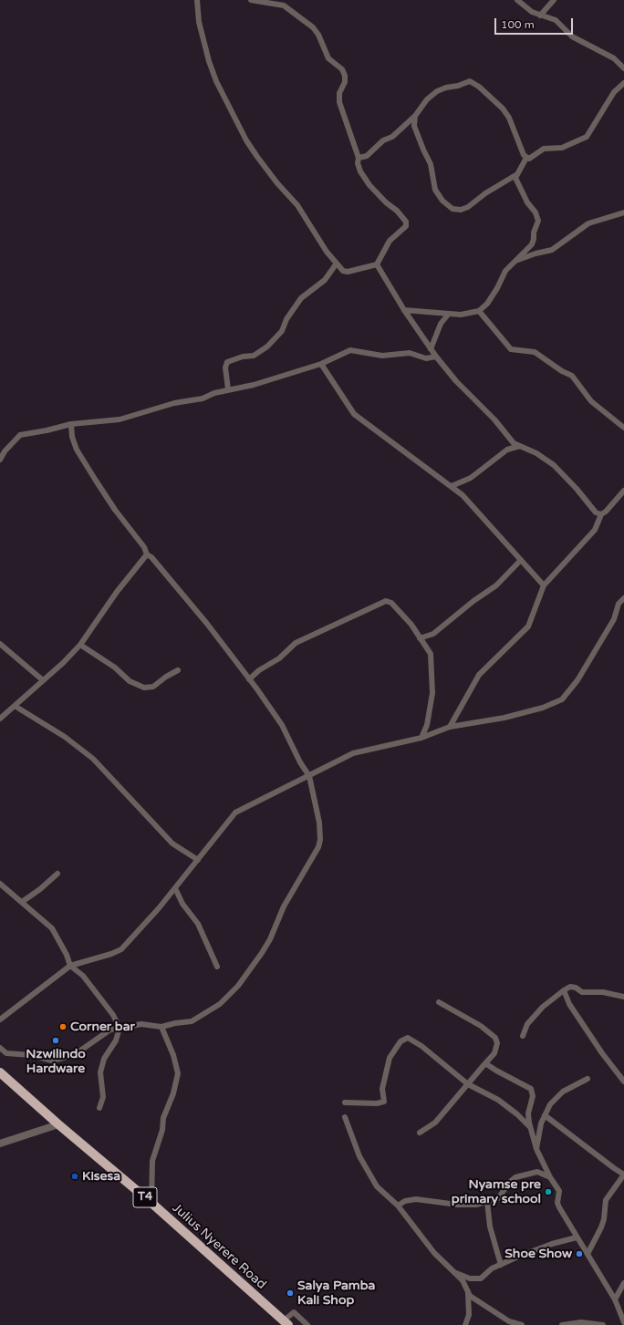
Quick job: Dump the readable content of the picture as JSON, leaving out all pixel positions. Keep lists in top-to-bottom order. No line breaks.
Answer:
{"streets":{"highway":["T4","Julius Nyerere Road"]},"places":["Corner bar","Nzwilindo Hardware","Kisesa","Nyamse pre primary school","Shoe Show","Salya Pamba Kali Shop"],"scale_bar":"100 m"}
